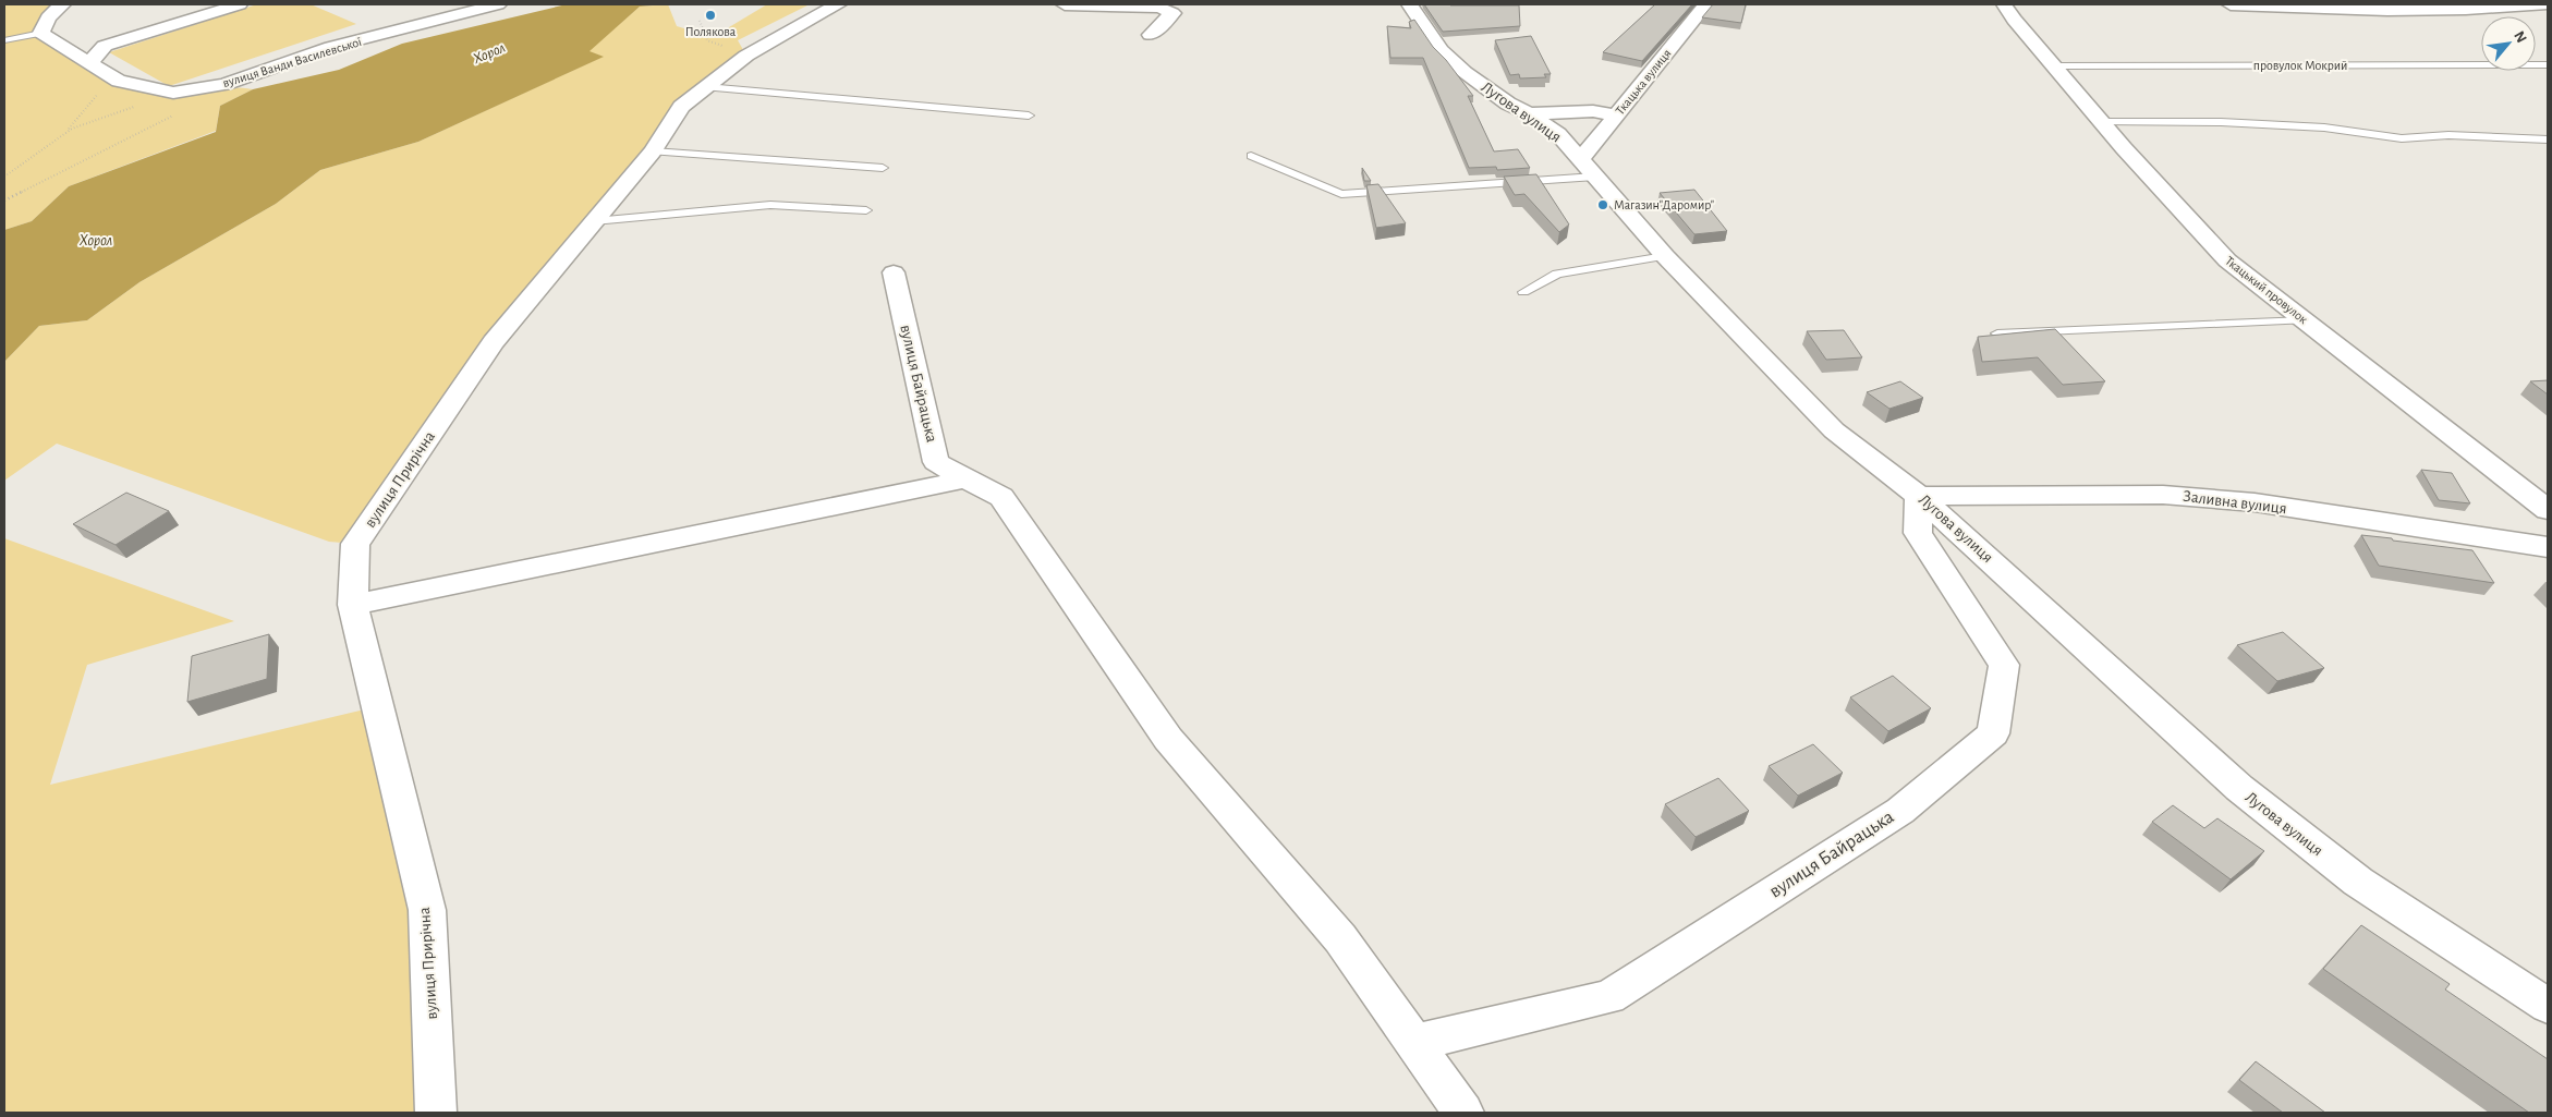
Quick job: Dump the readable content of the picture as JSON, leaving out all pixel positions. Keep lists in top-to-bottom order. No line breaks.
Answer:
{"streets":{"street":["вулиця Ванди Василевської","Ткацька вулиця","Лугова вулиця","Ткацький провулок","вулиця Байрацька","вулиця Прирічна","Заливна вулиця"],"lane":["провулок Мокрий"]},"crossings":[["провулок Мокрий","Ткацький провулок"],["Ткацька вулиця","Лугова вулиця"],["Лугова вулиця","вулиця Байрацька"],["Лугова вулиця","Заливна вулиця"],["вулиця Байрацька","Заливна вулиця"]],"water":["Хорол"],"places":["Полякова","Магазин\"Даромир\""],"north":"top right"}
